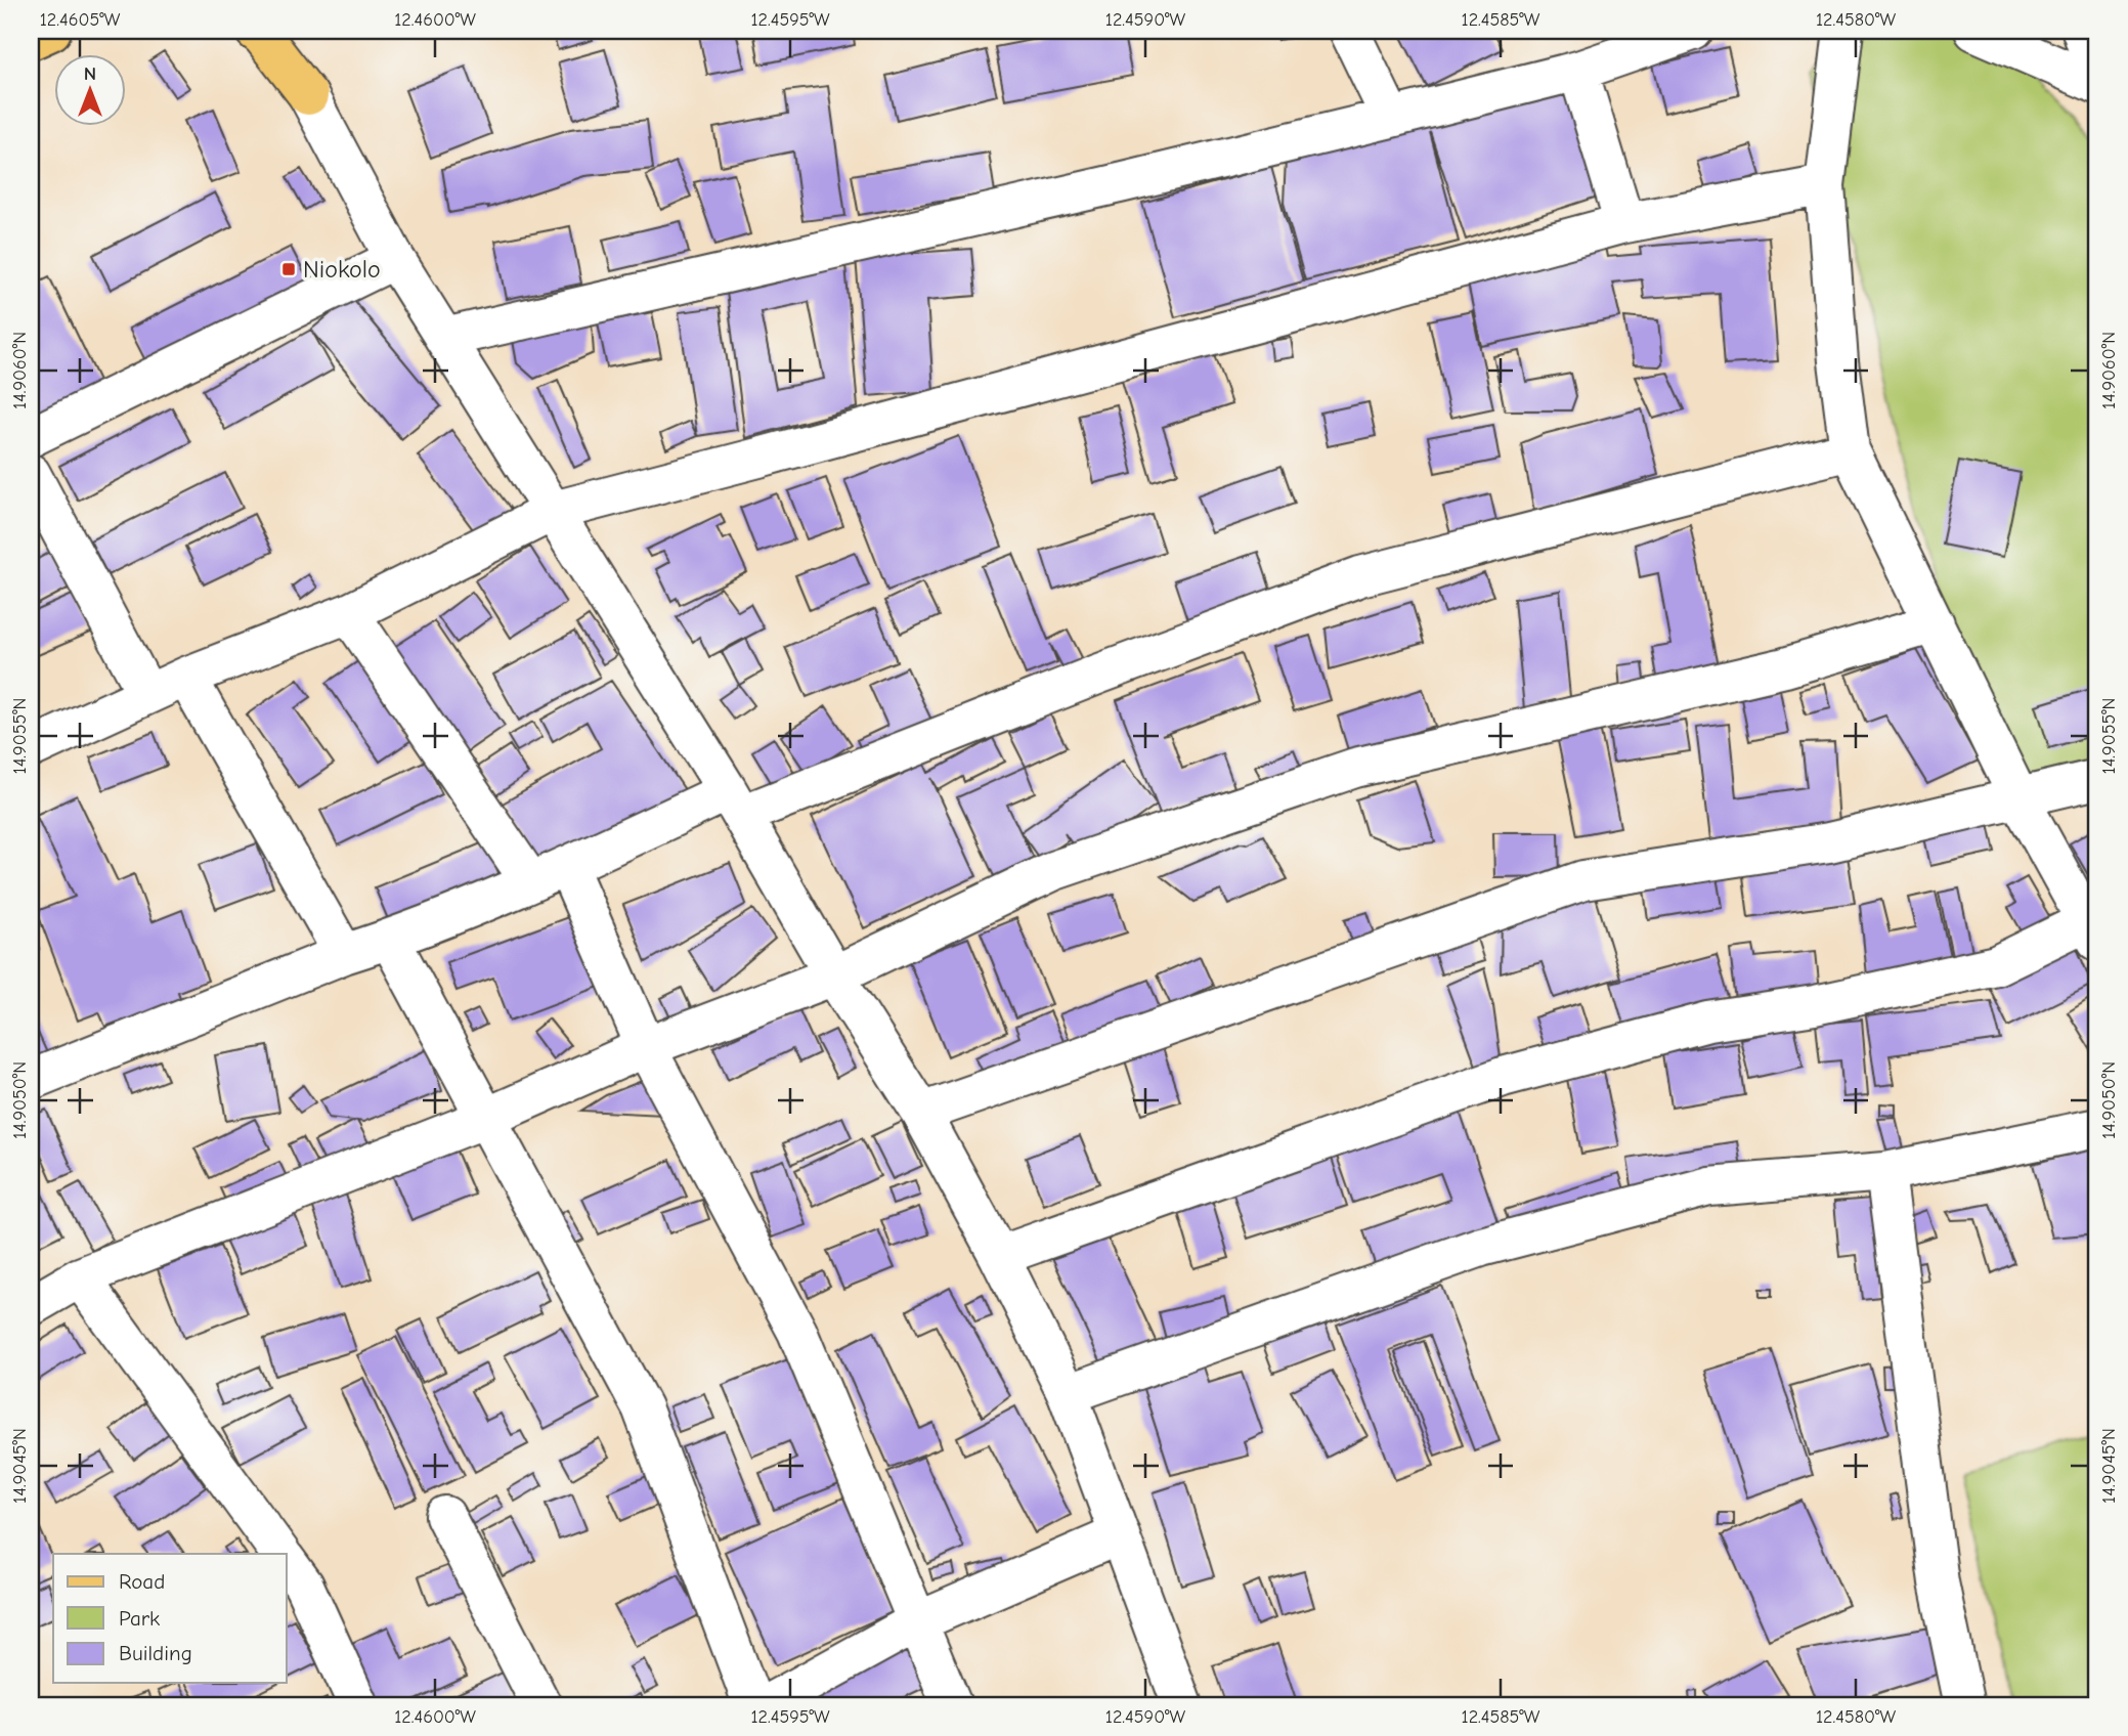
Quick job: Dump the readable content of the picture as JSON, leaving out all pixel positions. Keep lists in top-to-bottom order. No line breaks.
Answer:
{"places":{"transit":["Niokolo"]},"legend":["Road","Park","Building"],"north":"top","coordinates":["12.4605°W","12.4600°W","12.4595°W","12.4590°W","12.4585°W","12.4580°W","14.9060°N","14.9055°N","14.9050°N","14.9045°N"]}
